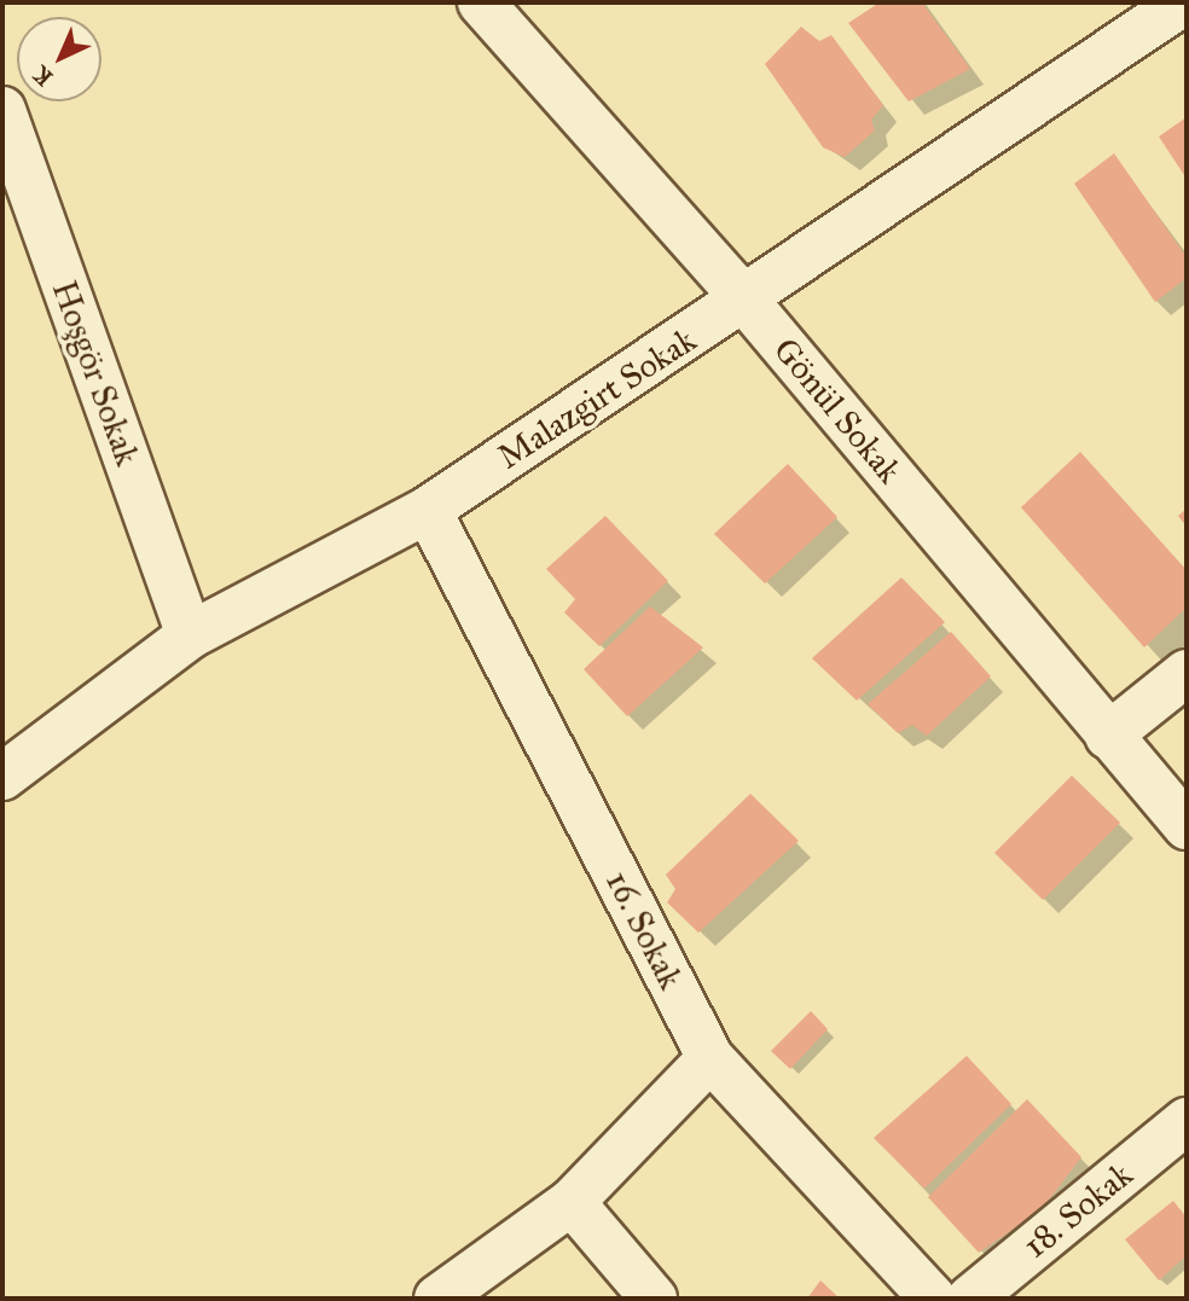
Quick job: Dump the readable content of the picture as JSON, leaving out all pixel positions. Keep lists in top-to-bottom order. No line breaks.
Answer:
{"streets":{"street":["Hoşgör Sokak","Malazgirt Sokak","Gönül Sokak","16. Sokak","18. Sokak"]},"crossings":[["Hoşgör Sokak","Malazgirt Sokak"],["Malazgirt Sokak","Gönül Sokak"],["Malazgirt Sokak","16. Sokak"]],"north":"bottom left"}
